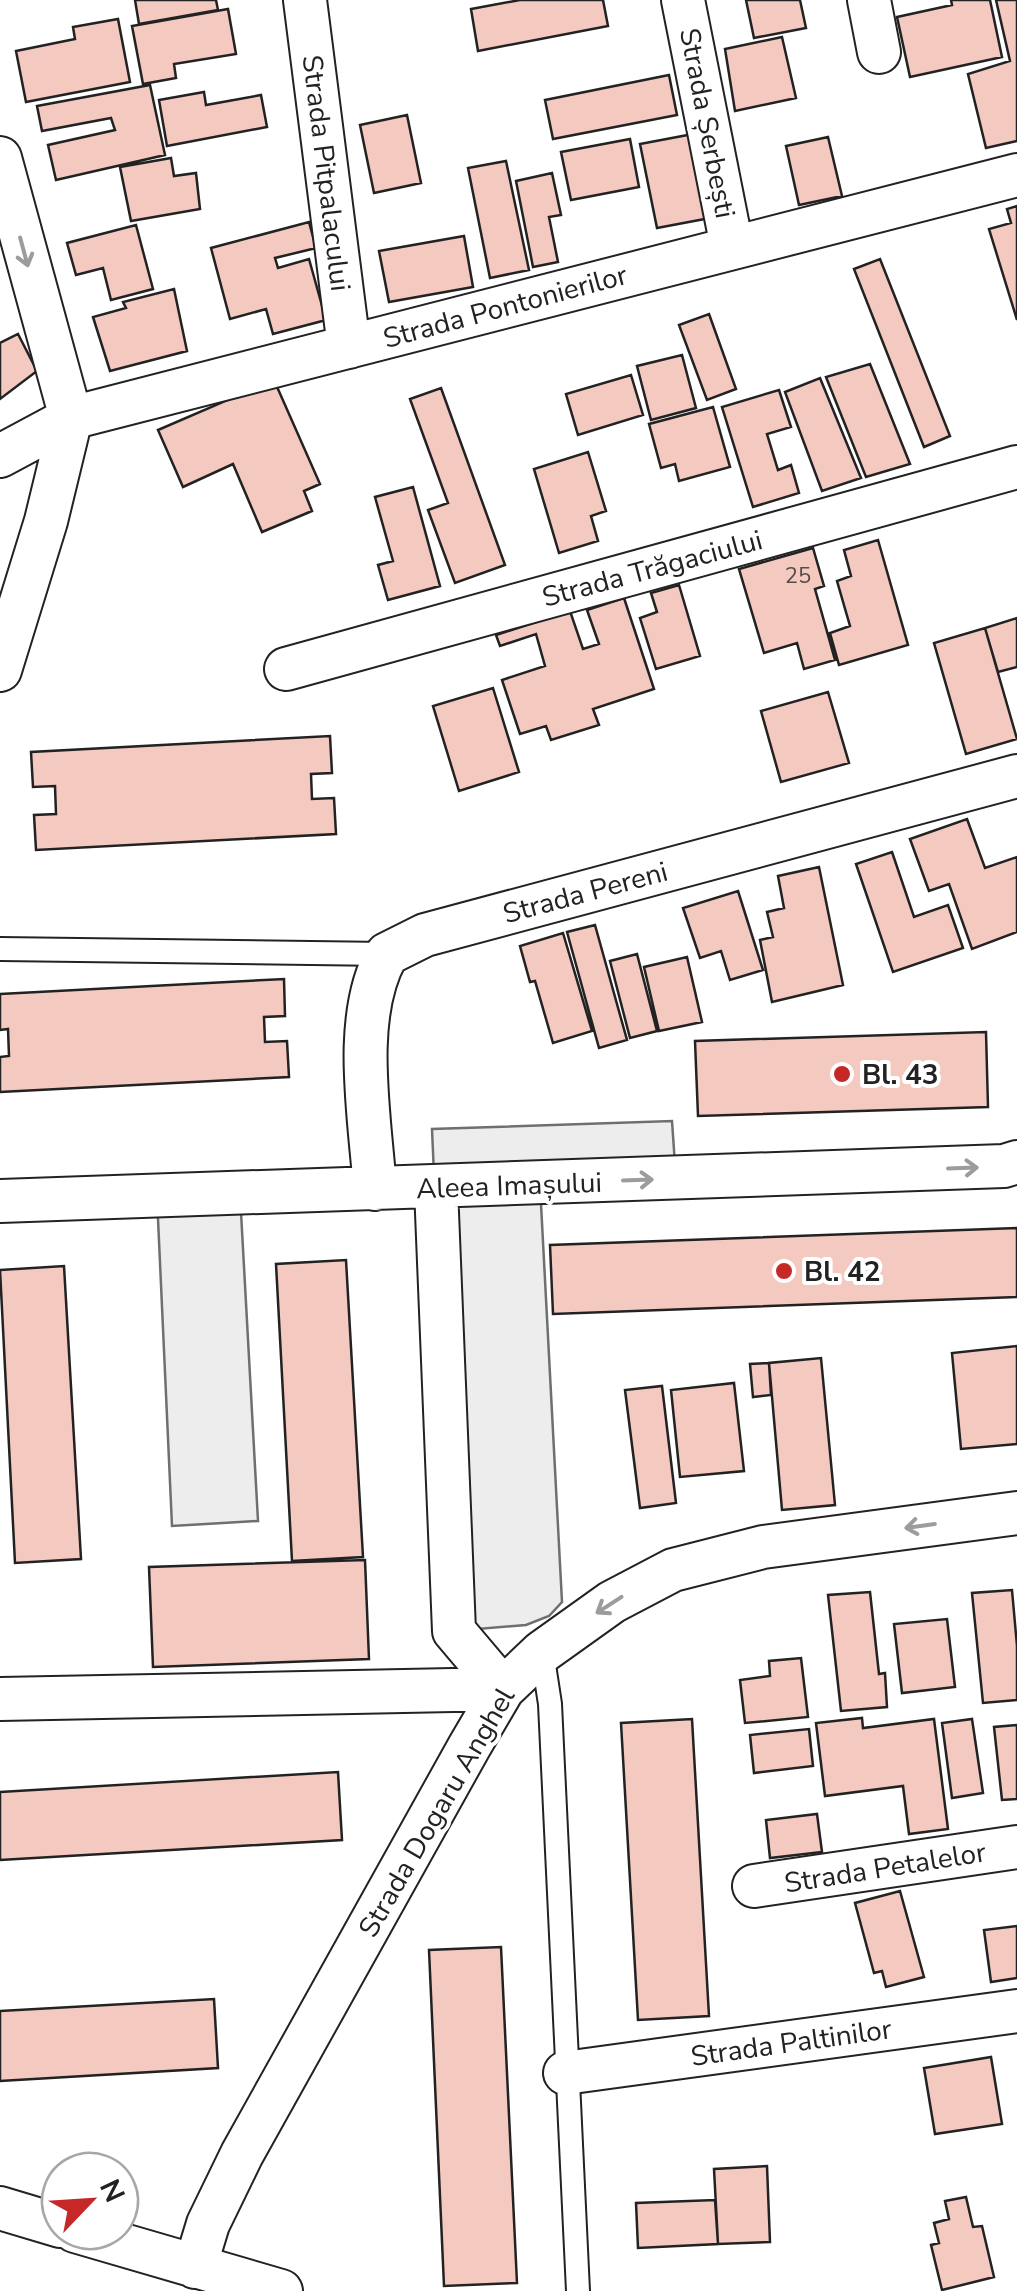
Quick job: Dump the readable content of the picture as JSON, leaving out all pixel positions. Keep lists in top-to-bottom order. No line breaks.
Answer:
{"streets":{"street":["Strada Șerbești","Strada Pitpalacului","Strada Pontonierilor","Strada Trăgaciului","Strada Pereni","Aleea Imașului","Strada Dogaru Anghel","Strada Petalelor","Strada Paltinilor"]},"crossings":[["Strada Șerbești","Strada Pontonierilor"],["Strada Pitpalacului","Strada Pontonierilor"]],"one_way":["Aleea Imașului","Strada Dogaru Anghel"],"places":["Bl. 43","Bl. 42"],"house_numbers":["25"],"north":"top right"}
